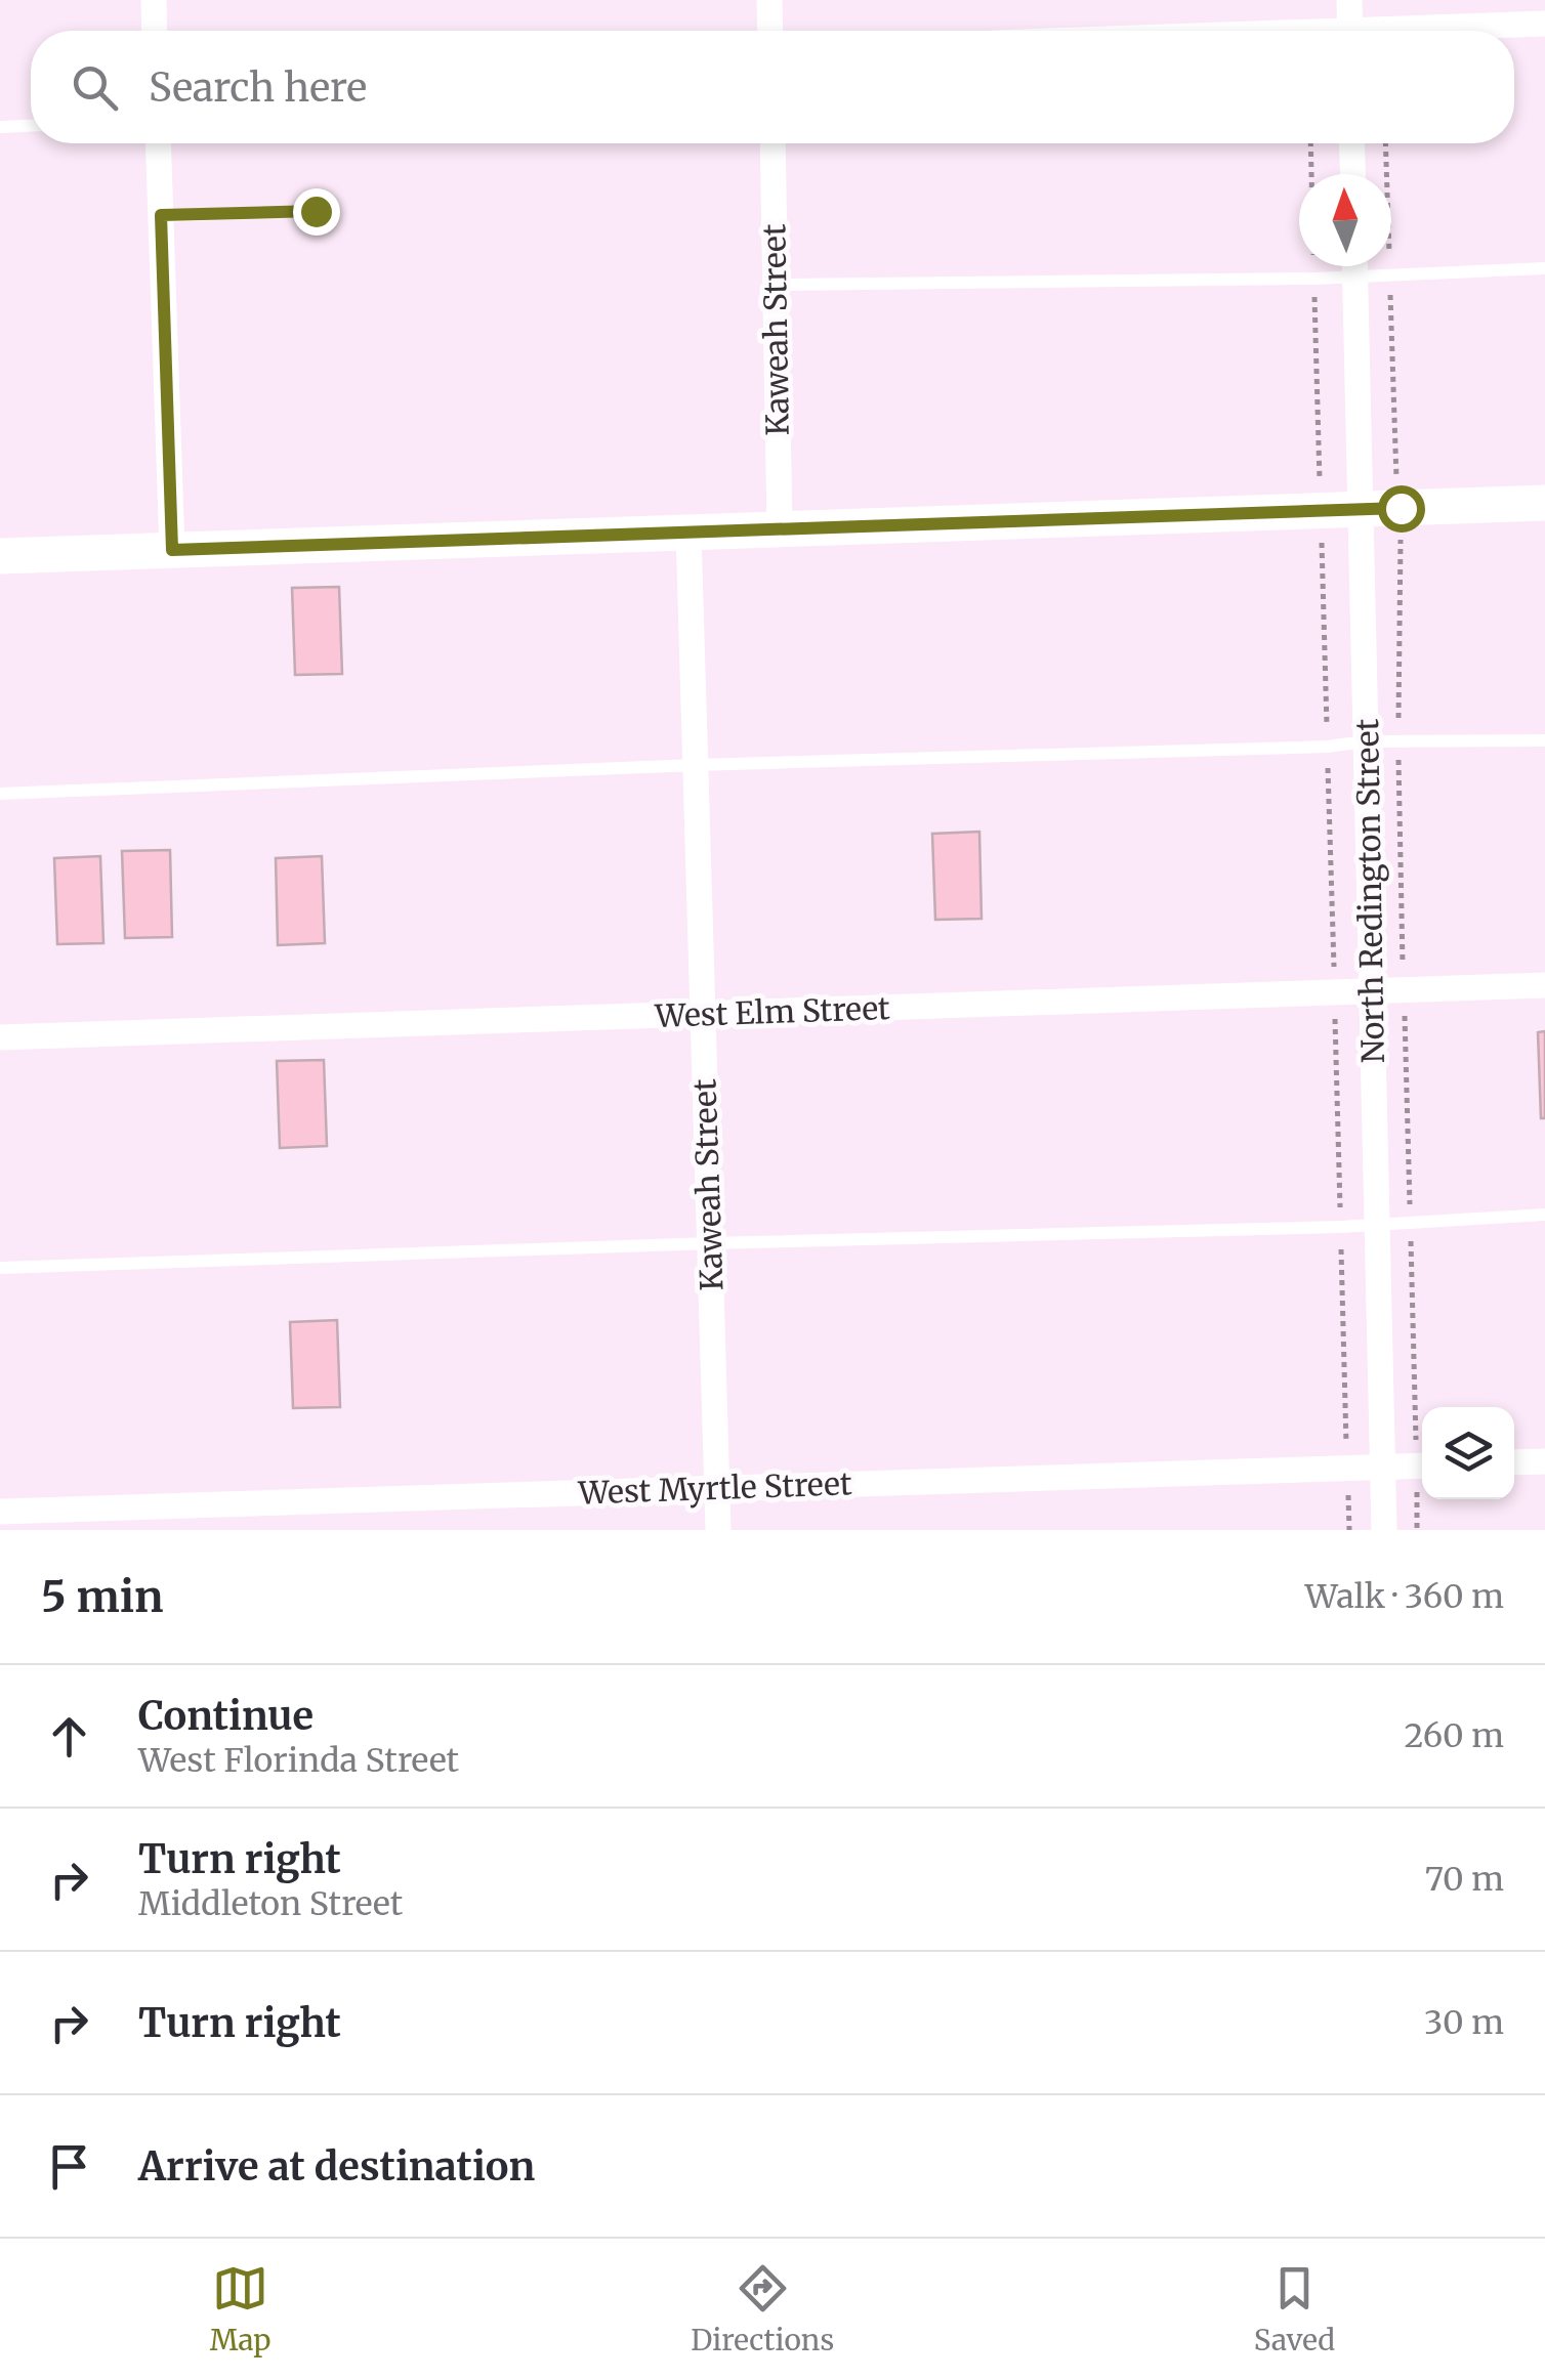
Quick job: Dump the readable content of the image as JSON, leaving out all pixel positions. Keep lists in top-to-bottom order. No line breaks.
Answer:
{"streets":{"street":["Kaweah Street","North Redington Street","West Elm Street","West Myrtle Street"]},"crossings":[["Kaweah Street","West Elm Street"],["Kaweah Street","West Myrtle Street"],["North Redington Street","West Elm Street"],["North Redington Street","West Myrtle Street"]],"north":"top","page":{"search":"Search here","heading":["5 min","Walk · 360 m"],"list":[["Continue","West Florinda Street","260 m"],["Turn right","Middleton Street","70 m"],["Turn right","30 m"],"Arrive at destination"],"nav":["Map","Directions","Saved"]}}
